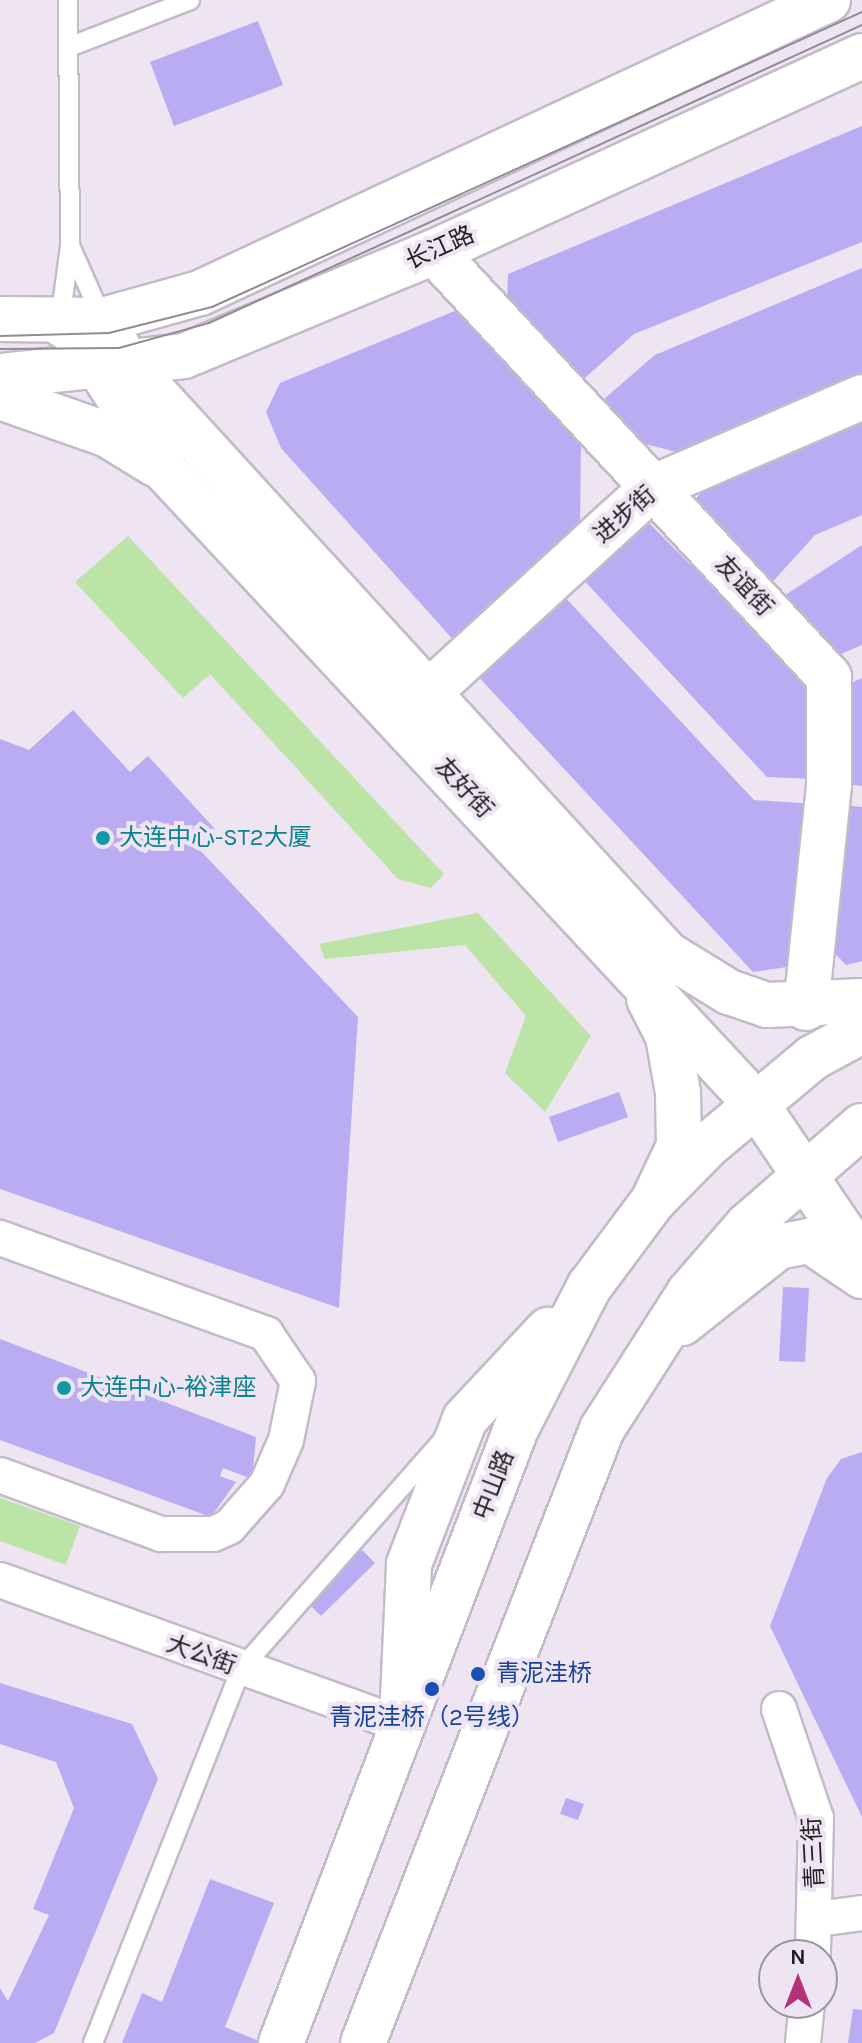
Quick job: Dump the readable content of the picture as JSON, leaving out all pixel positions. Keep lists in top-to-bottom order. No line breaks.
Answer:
{"streets":{"main road":["长江路","进步街","友谊街","友好街","中山路"],"street":["大公街","青三街"]},"crossings":[["长江路","友谊街"],["长江路","友好街"],["进步街","友谊街"],["进步街","友好街"],["友谊街","友好街"],["友好街","中山路"],["中山路","大公街"]],"places":["大连中心-ST2大厦","大连中心-裕津座","青泥洼桥","青泥洼桥（2号线）"],"north":"top"}
